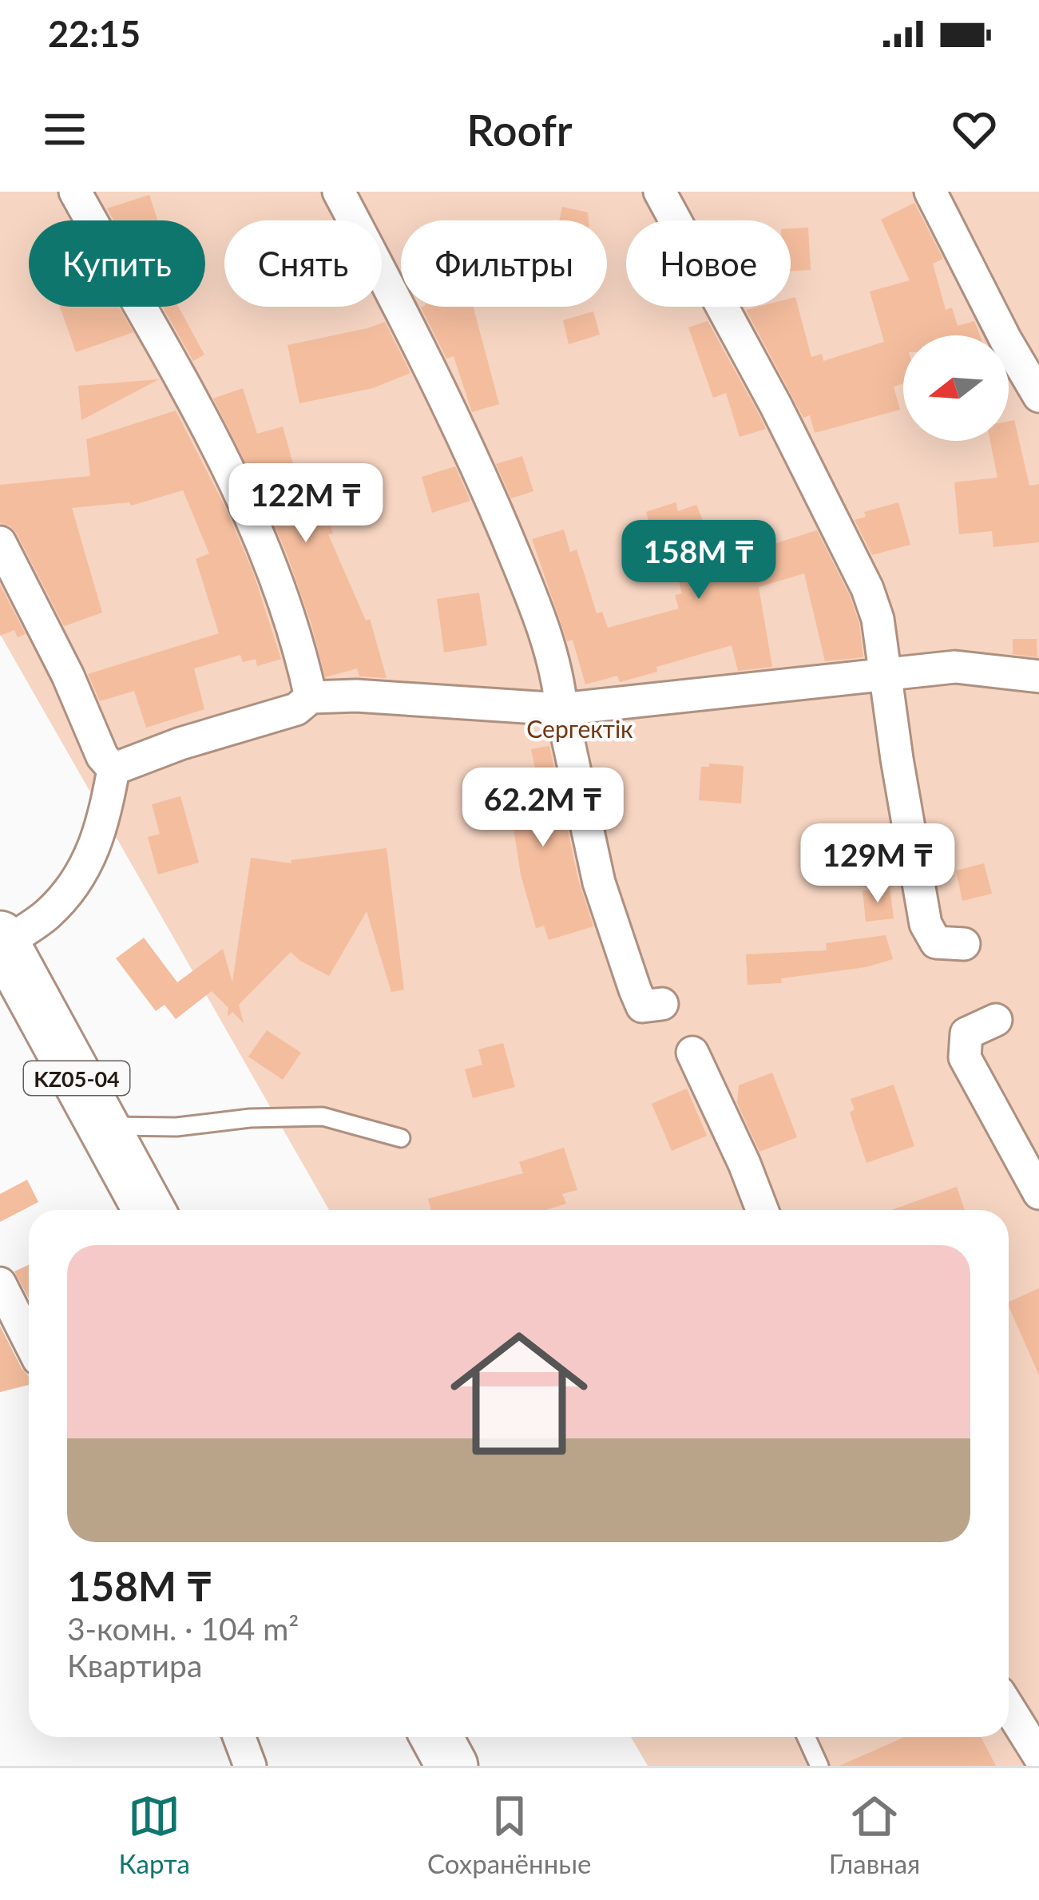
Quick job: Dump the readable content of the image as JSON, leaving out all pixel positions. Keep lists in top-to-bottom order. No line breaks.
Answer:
{"streets":{"main road":["KZ05-04"]},"parks":["Сергектік"],"north":"left","page":{"status":"22:15","header":"Roofr","chip":["Купить","Снять","Фильтры","Новое"],"price":["122M ₸","158M ₸","62.2M ₸","129M ₸"],"list":[{"name":"158M ₸","note":"3-комн. · 104 m² · Квартира"}],"tabs":["Карта","Сохранённые","Главная"]}}
